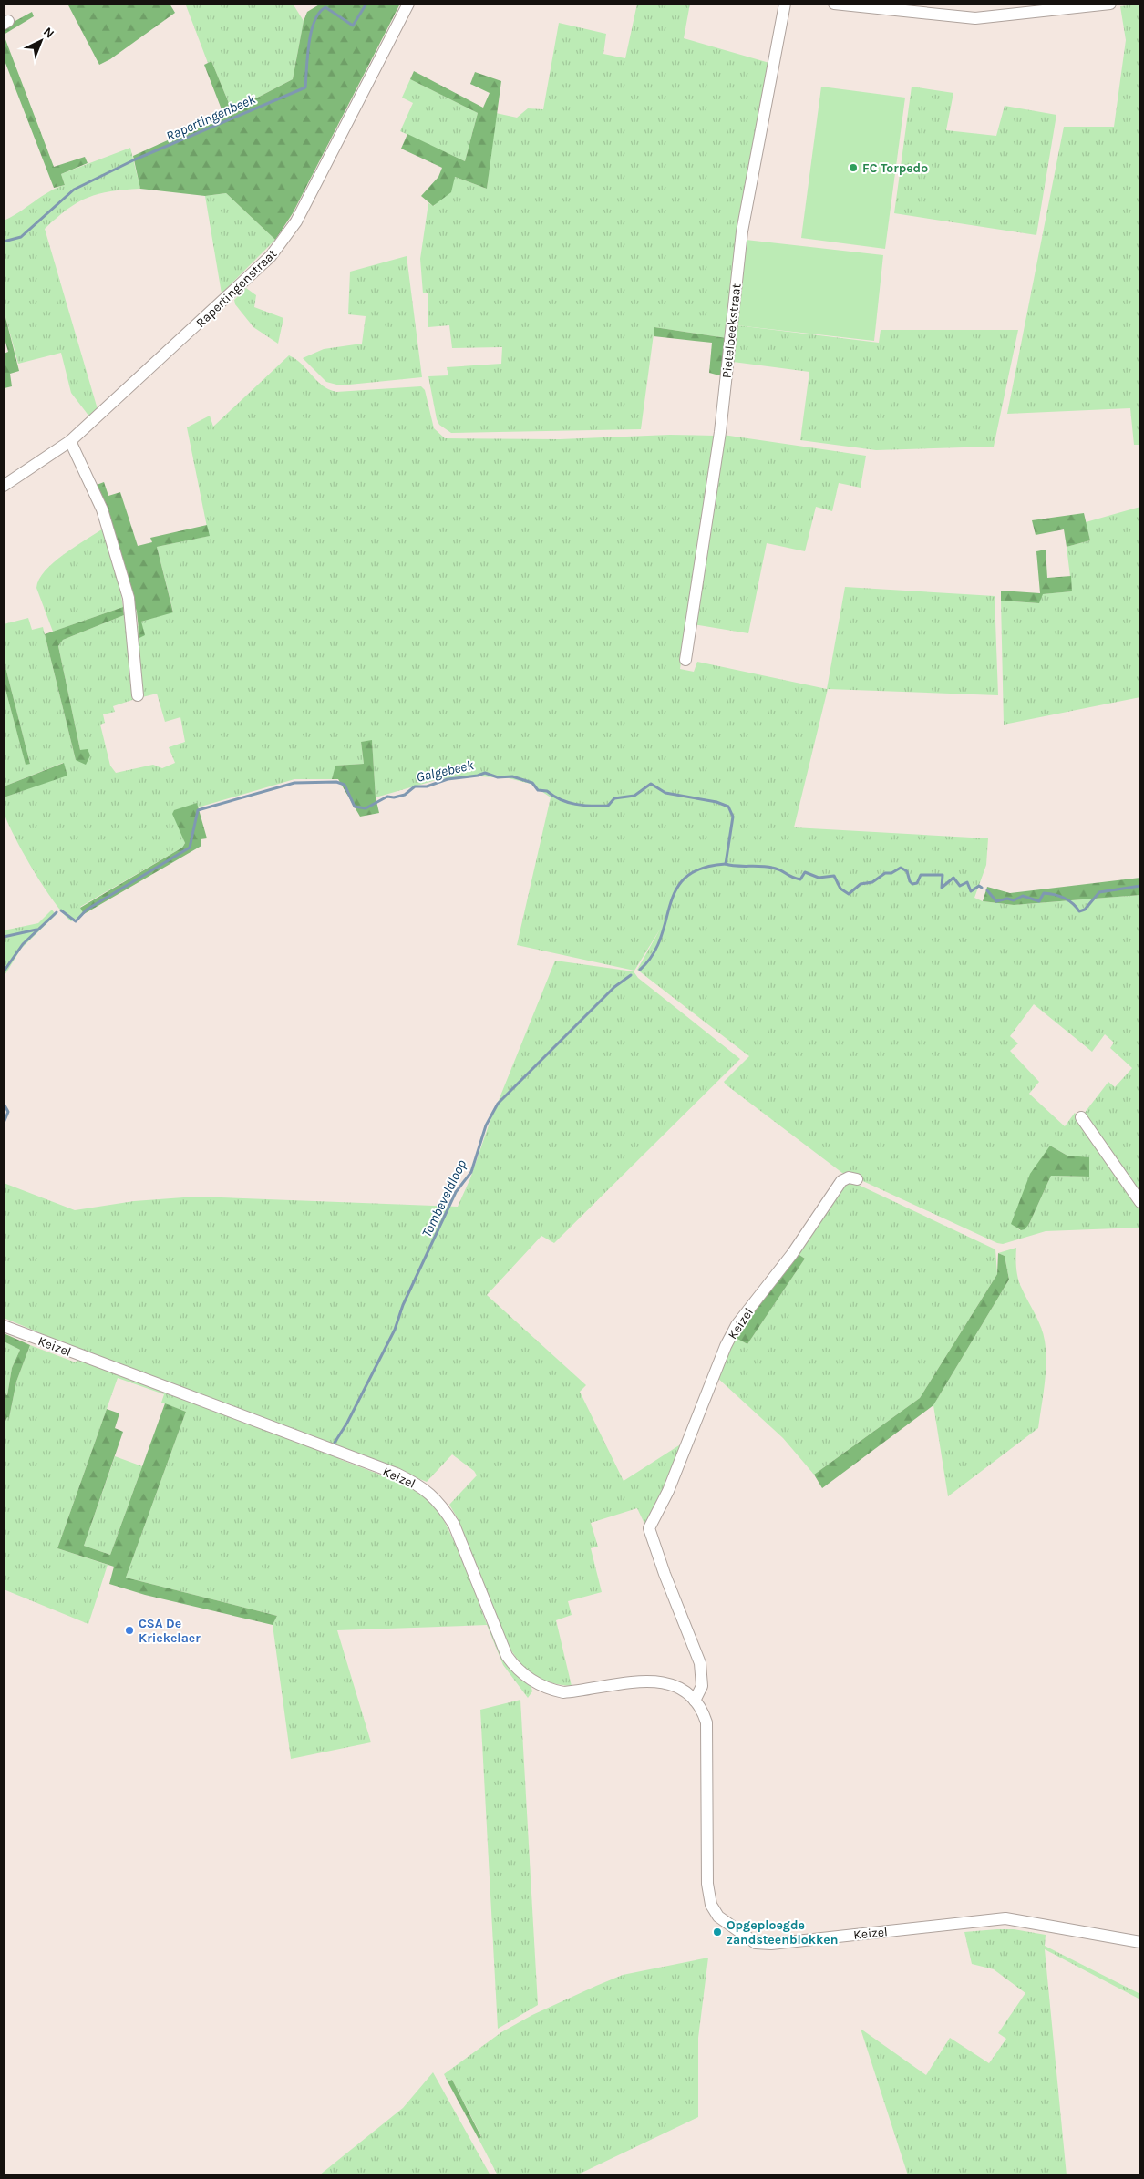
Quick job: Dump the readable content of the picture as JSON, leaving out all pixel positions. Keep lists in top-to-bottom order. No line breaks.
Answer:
{"streets":{"street":["Rapertingenstraat","Pietelbeekstraat","Keizel"]},"water":["Rapertingenbeek","Galgebeek","Tombeveldloop"],"places":["FC Torpedo","CSA De Kriekelaer","Opgeploegde zandsteenblokken"],"north":"top right"}
